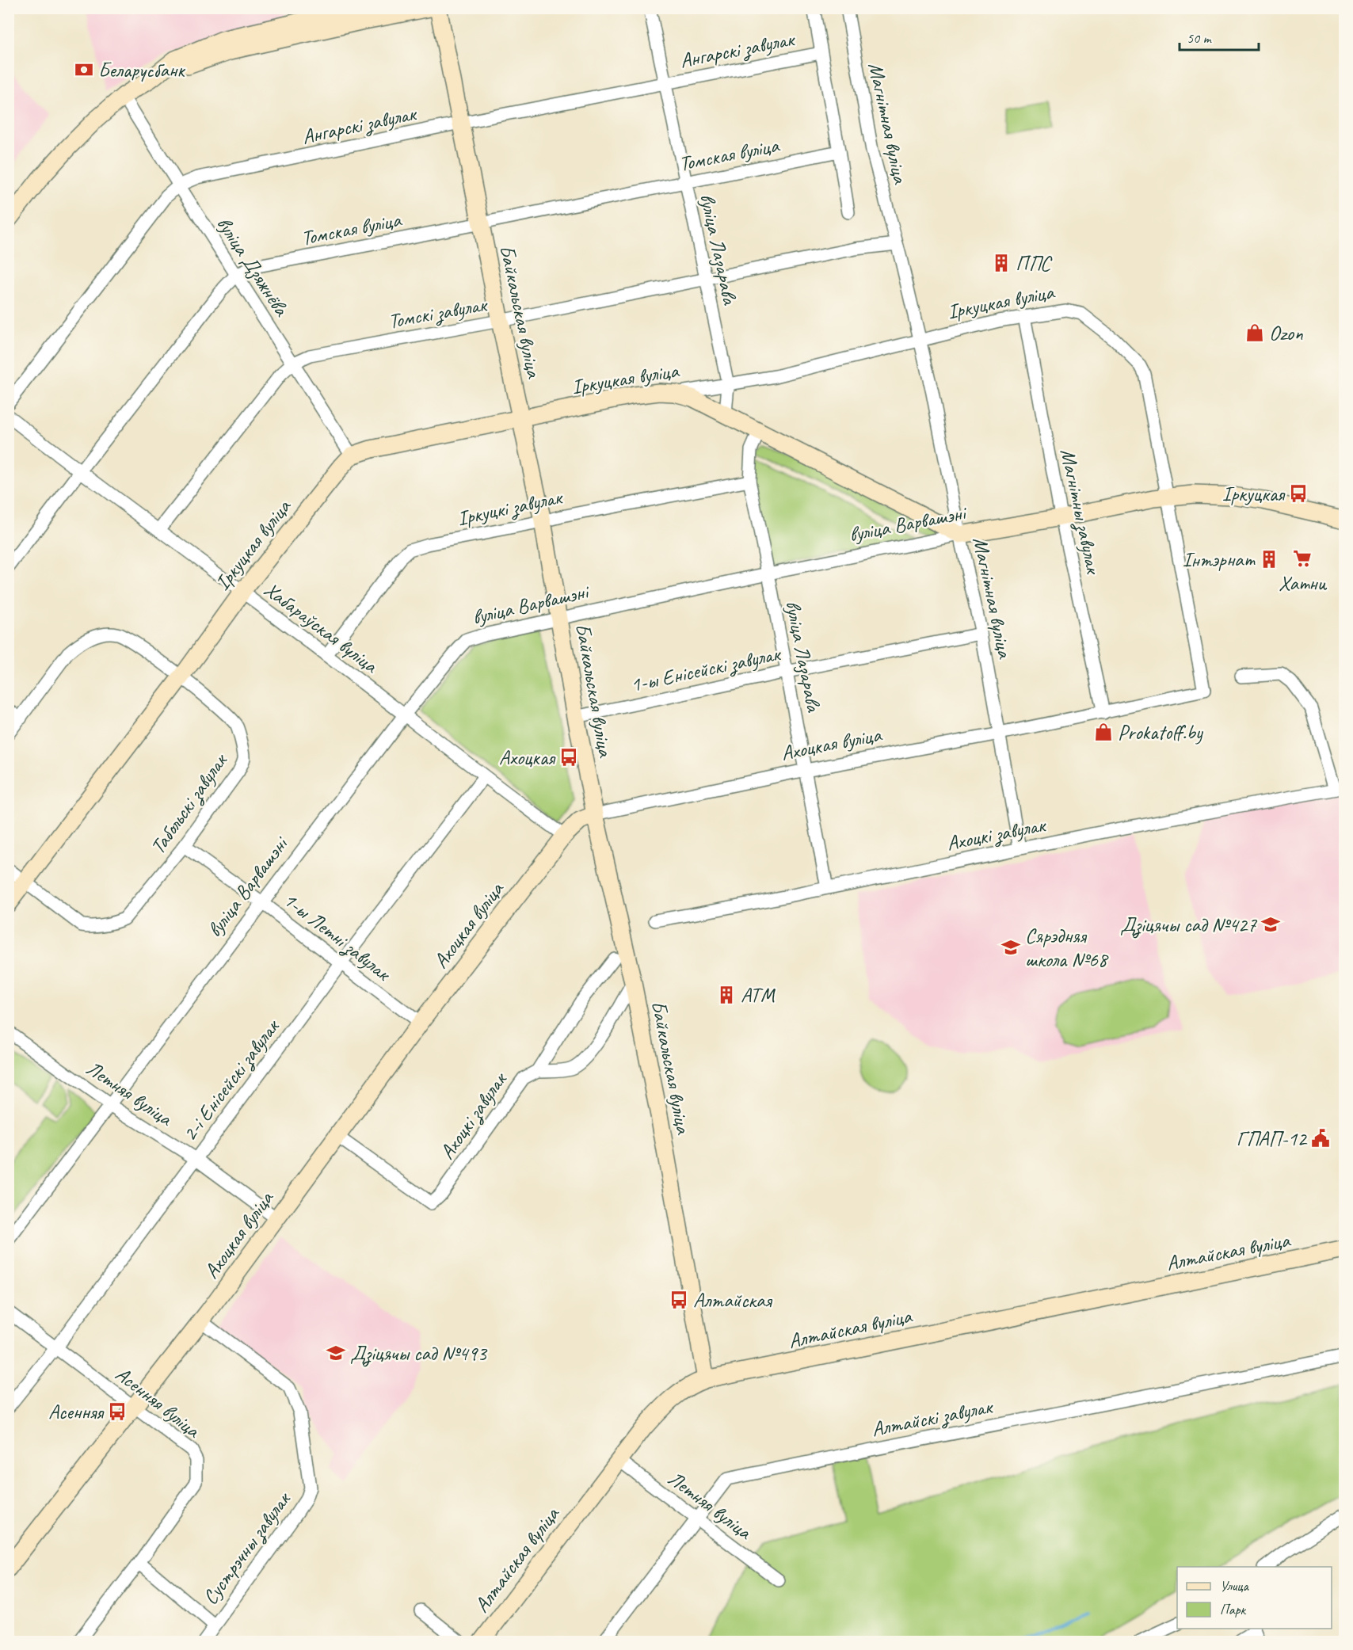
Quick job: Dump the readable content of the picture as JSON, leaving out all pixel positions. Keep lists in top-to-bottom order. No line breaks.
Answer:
{"streets":{"main road":["Іркуцкая вуліца","Байкальская вуліца","вуліца Варвашэні","Ахоцкая вуліца","Алтайская вуліца"],"street":["Ангарскі завулак","Магнітная вуліца","Томская вуліца","вуліца Лазарава","вуліца Дзяжнёва","Томскі завулак","Іркуцкі завулак","Магнітны завулак","Хабараўская вуліца","1-ы Енісейскі завулак","Табольскі завулак","Ахоцкі завулак","1-ы Летні завулак","2-і Енісейскі завулак","Летняя вуліца","Асенняя вуліца","Алтайскі завулак","Сустрэчны завулак"]},"crossings":[["Ангарскі завулак","вуліца Лазарава"],["Ангарскі завулак","вуліца Дзяжнёва"],["Ангарскі завулак","Байкальская вуліца"],["Магнітная вуліца","Іркуцкая вуліца"],["Магнітная вуліца","Томскі завулак"],["Магнітная вуліца","вуліца Варвашэні"],["Магнітная вуліца","1-ы Енісейскі завулак"],["Магнітная вуліца","Ахоцкая вуліца"],["Магнітная вуліца","Ахоцкі завулак"],["Томская вуліца","вуліца Лазарава"],["Томская вуліца","вуліца Дзяжнёва"],["Томская вуліца","Байкальская вуліца"],["Томская вуліца","Хабараўская вуліца"],["вуліца Лазарава","Іркуцкая вуліца"],["вуліца Лазарава","Томскі завулак"],["вуліца Лазарава","Іркуцкі завулак"],["вуліца Лазарава","вуліца Варвашэні"],["вуліца Лазарава","1-ы Енісейскі завулак"],["вуліца Лазарава","Ахоцкая вуліца"],["вуліца Лазарава","Ахоцкі завулак"],["вуліца Дзяжнёва","Іркуцкая вуліца"],["вуліца Дзяжнёва","Томскі завулак"],["Іркуцкая вуліца","Байкальская вуліца"],["Іркуцкая вуліца","Магнітны завулак"],["Іркуцкая вуліца","вуліца Варвашэні"],["Іркуцкая вуліца","Хабараўская вуліца"],["Іркуцкая вуліца","Ахоцкая вуліца"],["Іркуцкая вуліца","Табольскі завулак"],["Байкальская вуліца","Томскі завулак"],["Байкальская вуліца","Іркуцкі завулак"],["Байкальская вуліца","вуліца Варвашэні"],["Байкальская вуліца","1-ы Енісейскі завулак"],["Байкальская вуліца","Ахоцкая вуліца"],["Байкальская вуліца","Алтайская вуліца"],["Томскі завулак","Хабараўская вуліца"],["Іркуцкі завулак","Хабараўская вуліца"],["Магнітны завулак","вуліца Варвашэні"],["Магнітны завулак","Ахоцкая вуліца"],["вуліца Варвашэні","Хабараўская вуліца"],["вуліца Варвашэні","Ахоцкая вуліца"],["вуліца Варвашэні","1-ы Летні завулак"],["вуліца Варвашэні","Летняя вуліца"],["Хабараўская вуліца","Ахоцкая вуліца"],["Хабараўская вуліца","2-і Енісейскі завулак"],["Ахоцкая вуліца","Ахоцкі завулак"],["Ахоцкая вуліца","1-ы Летні завулак"],["Ахоцкая вуліца","Летняя вуліца"],["Ахоцкая вуліца","Асенняя вуліца"],["Ахоцкая вуліца","Сустрэчны завулак"],["Табольскі завулак","1-ы Летні завулак"],["1-ы Летні завулак","2-і Енісейскі завулак"],["2-і Енісейскі завулак","Летняя вуліца"],["2-і Енісейскі завулак","Асенняя вуліца"],["Летняя вуліца","Алтайская вуліца"],["Летняя вуліца","Алтайскі завулак"]],"places":{"bank":["Беларусбанк"],"building":["ППС","Інтэрнат","АТМ"],"shop":["Ozon","Prokatoff.by"],"bus stop":["Іркуцкая","Ахоцкая","Алтайская","Асенняя"],"supermarket":["Хатни"],"school or university":["Дзіцячы сад №427","Сярэдняя школа №68","Дзіцячы сад №493"],"public building":["ГПАП-12"]},"legend":["Улица","Парк"],"scale_bar":"50 m"}
